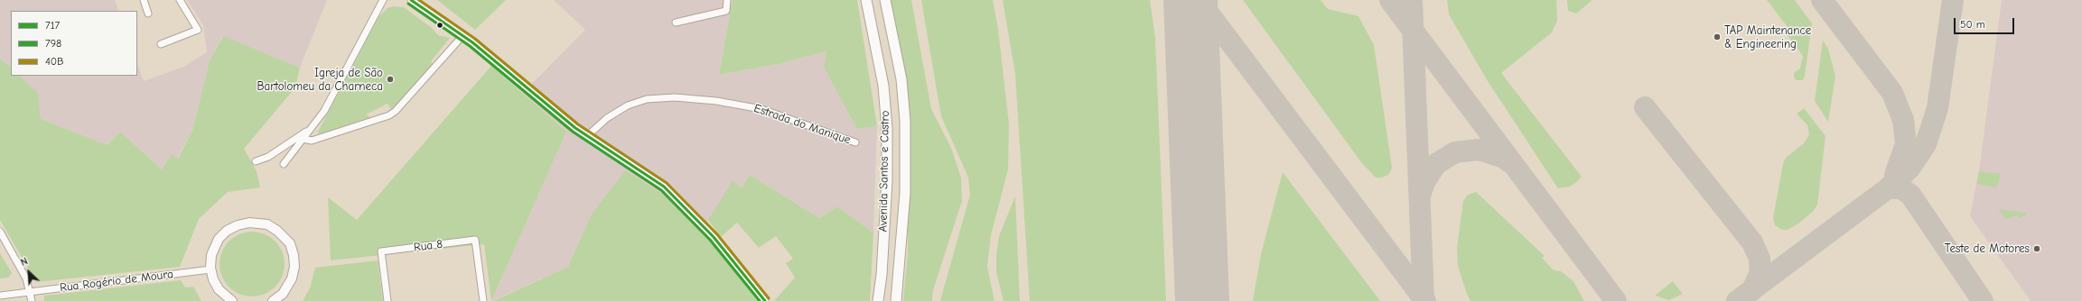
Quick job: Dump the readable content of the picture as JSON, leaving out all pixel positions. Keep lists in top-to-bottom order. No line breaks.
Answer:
{"streets":{"main road":["Avenida Santos e Castro"],"street":["Estrada do Manique","Rua 8","Rua Rogério de Moura"]},"places":["TAP Maintenance & Engineering","Igreja de São Bartolomeu da Charneca","Teste de Motores"],"lines":["transit line 717","transit line 40B","transit line 798"],"legend":["717","798","40B"],"scale_bar":"50 m","north":"top left"}
